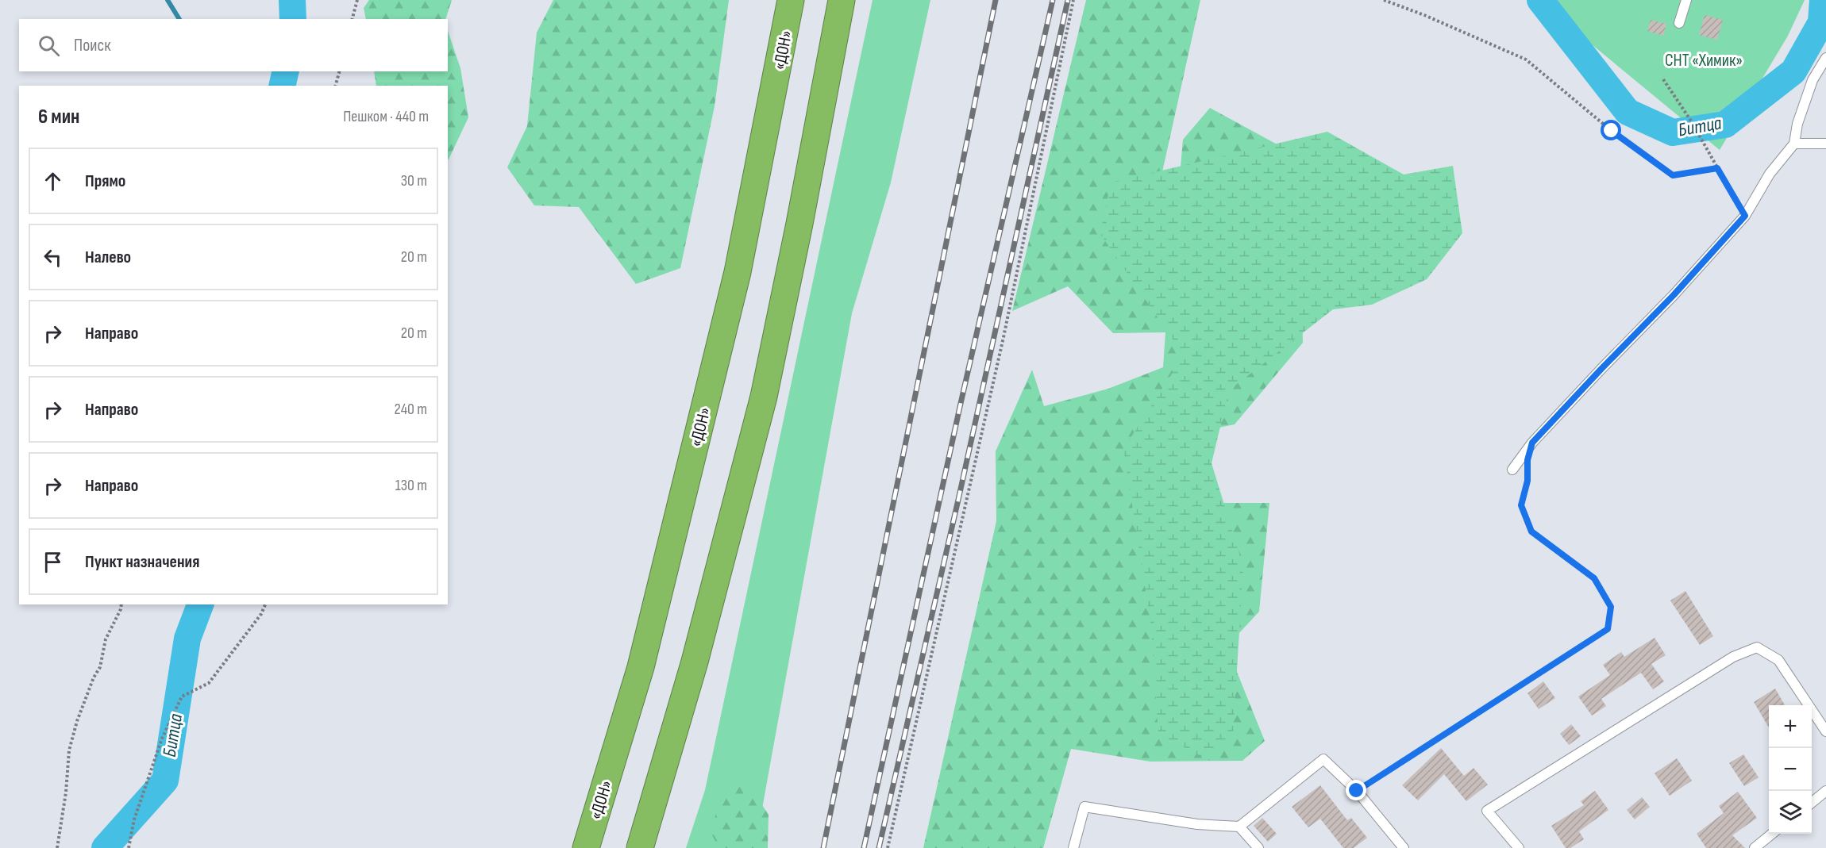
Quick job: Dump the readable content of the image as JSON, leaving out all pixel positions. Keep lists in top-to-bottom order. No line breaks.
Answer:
{"streets":{"highway":["«ДОН»"]},"water":["Битца"],"parks":["СНТ «Химик»"],"page":{"search":"Поиск","heading":["6 мин","Пешком · 440 m"],"list":[["Прямо","30 m"],["Налево","20 m"],["Направо","20 m"],["Направо","240 m"],["Направо","130 m"],"Пункт назначения"],"map_buttons":["+","−"]}}
